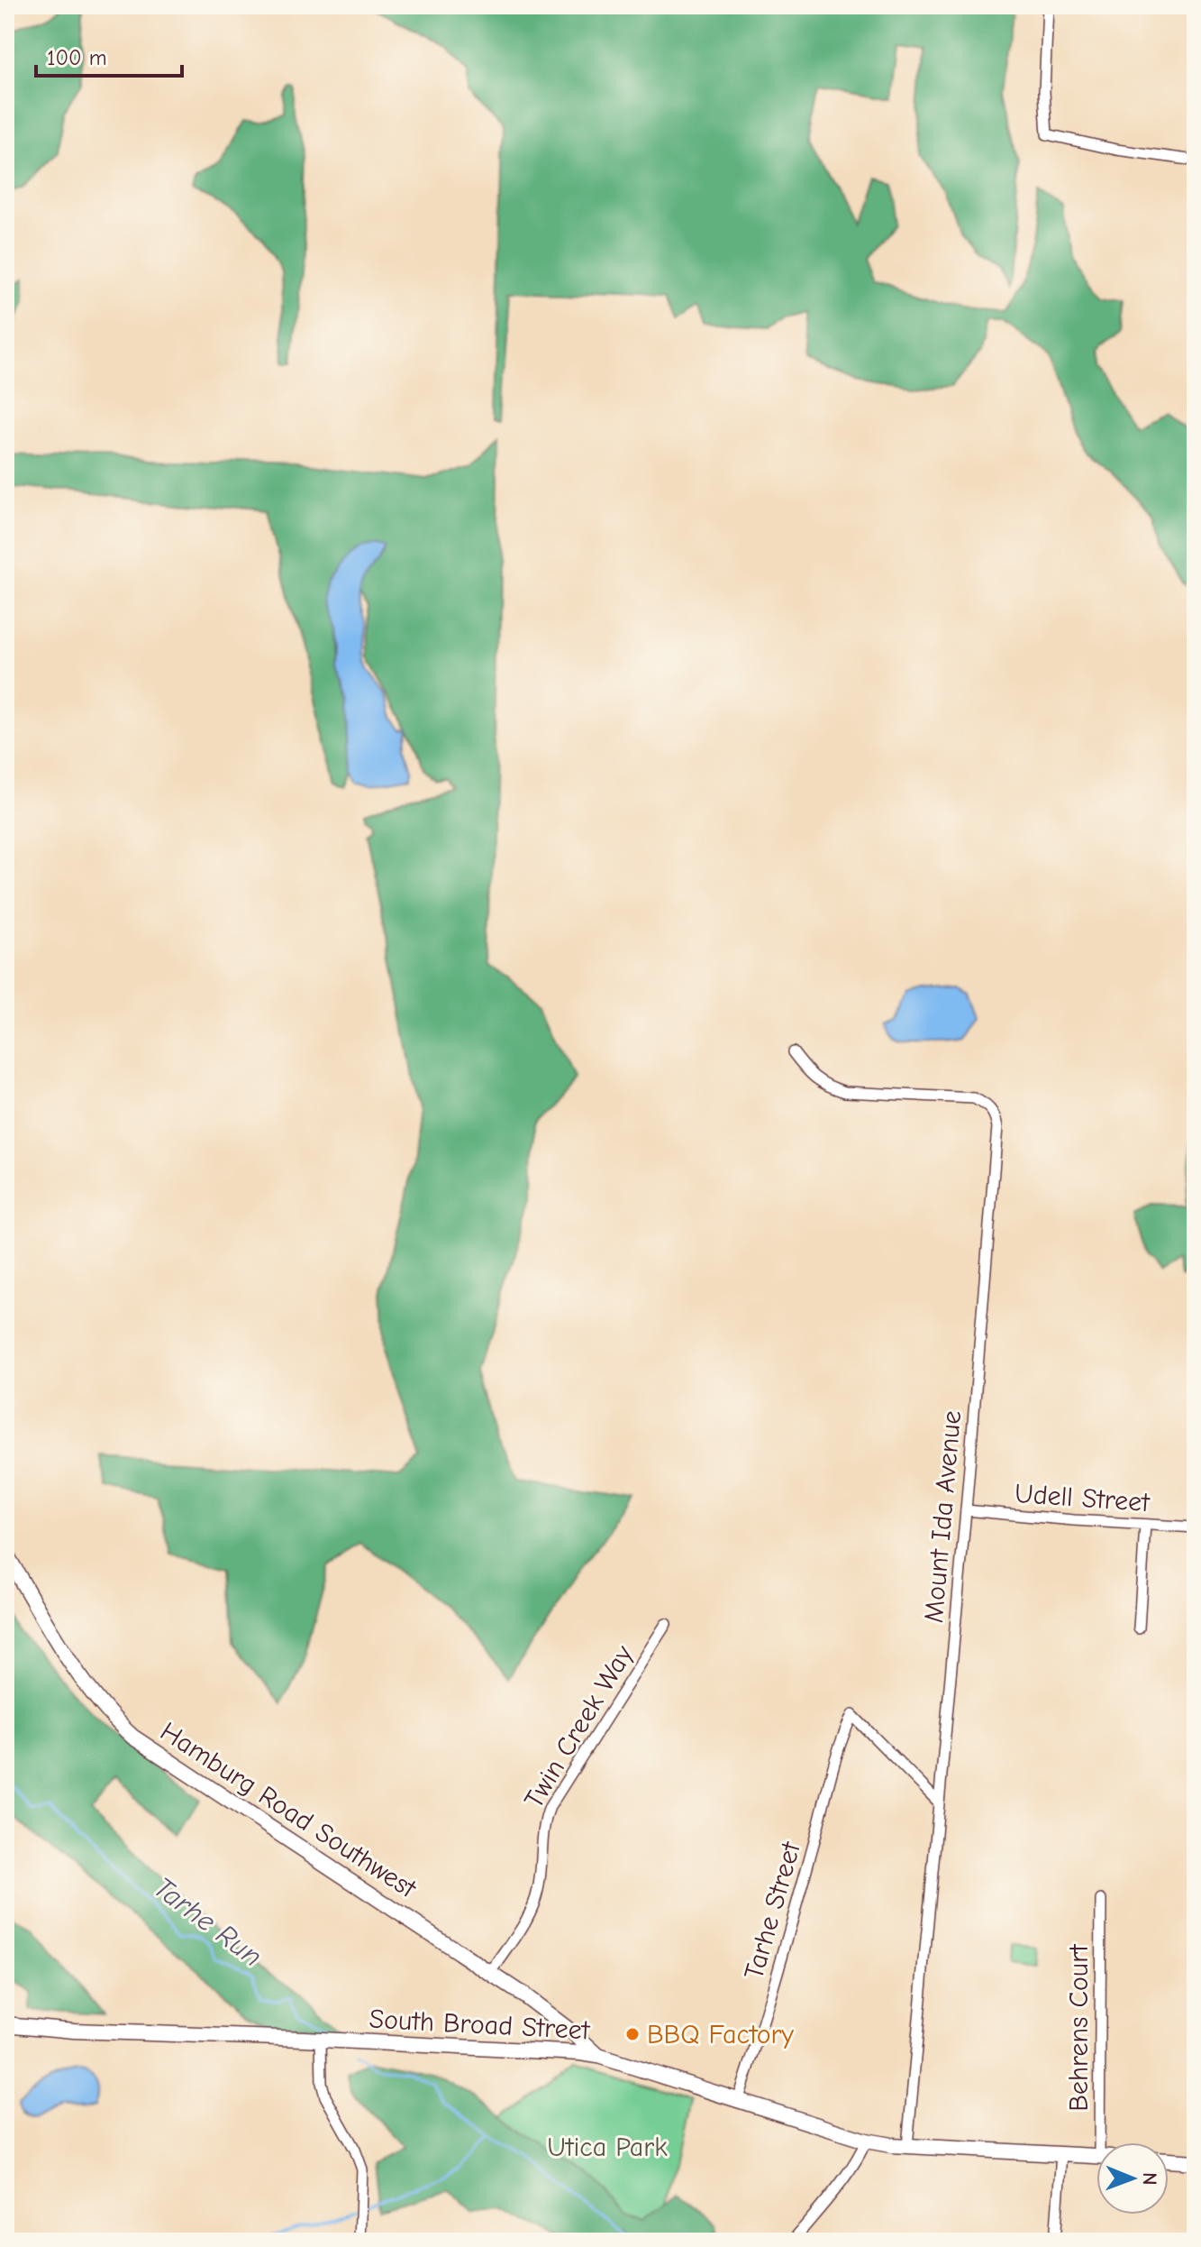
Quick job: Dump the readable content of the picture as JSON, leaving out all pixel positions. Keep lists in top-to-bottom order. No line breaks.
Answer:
{"streets":{"street":["Udell Street","Mount Ida Avenue","Twin Creek Way","Hamburg Road Southwest","Tarhe Street","South Broad Street","Behrens Court"]},"crossings":[["Udell Street","Mount Ida Avenue"],["Mount Ida Avenue","Tarhe Street"],["Mount Ida Avenue","South Broad Street"],["Twin Creek Way","Hamburg Road Southwest"],["Hamburg Road Southwest","South Broad Street"],["Tarhe Street","South Broad Street"]],"water":["Tarhe Run"],"parks":["Utica Park"],"places":["BBQ Factory"],"scale_bar":"100 m","north":"right"}
